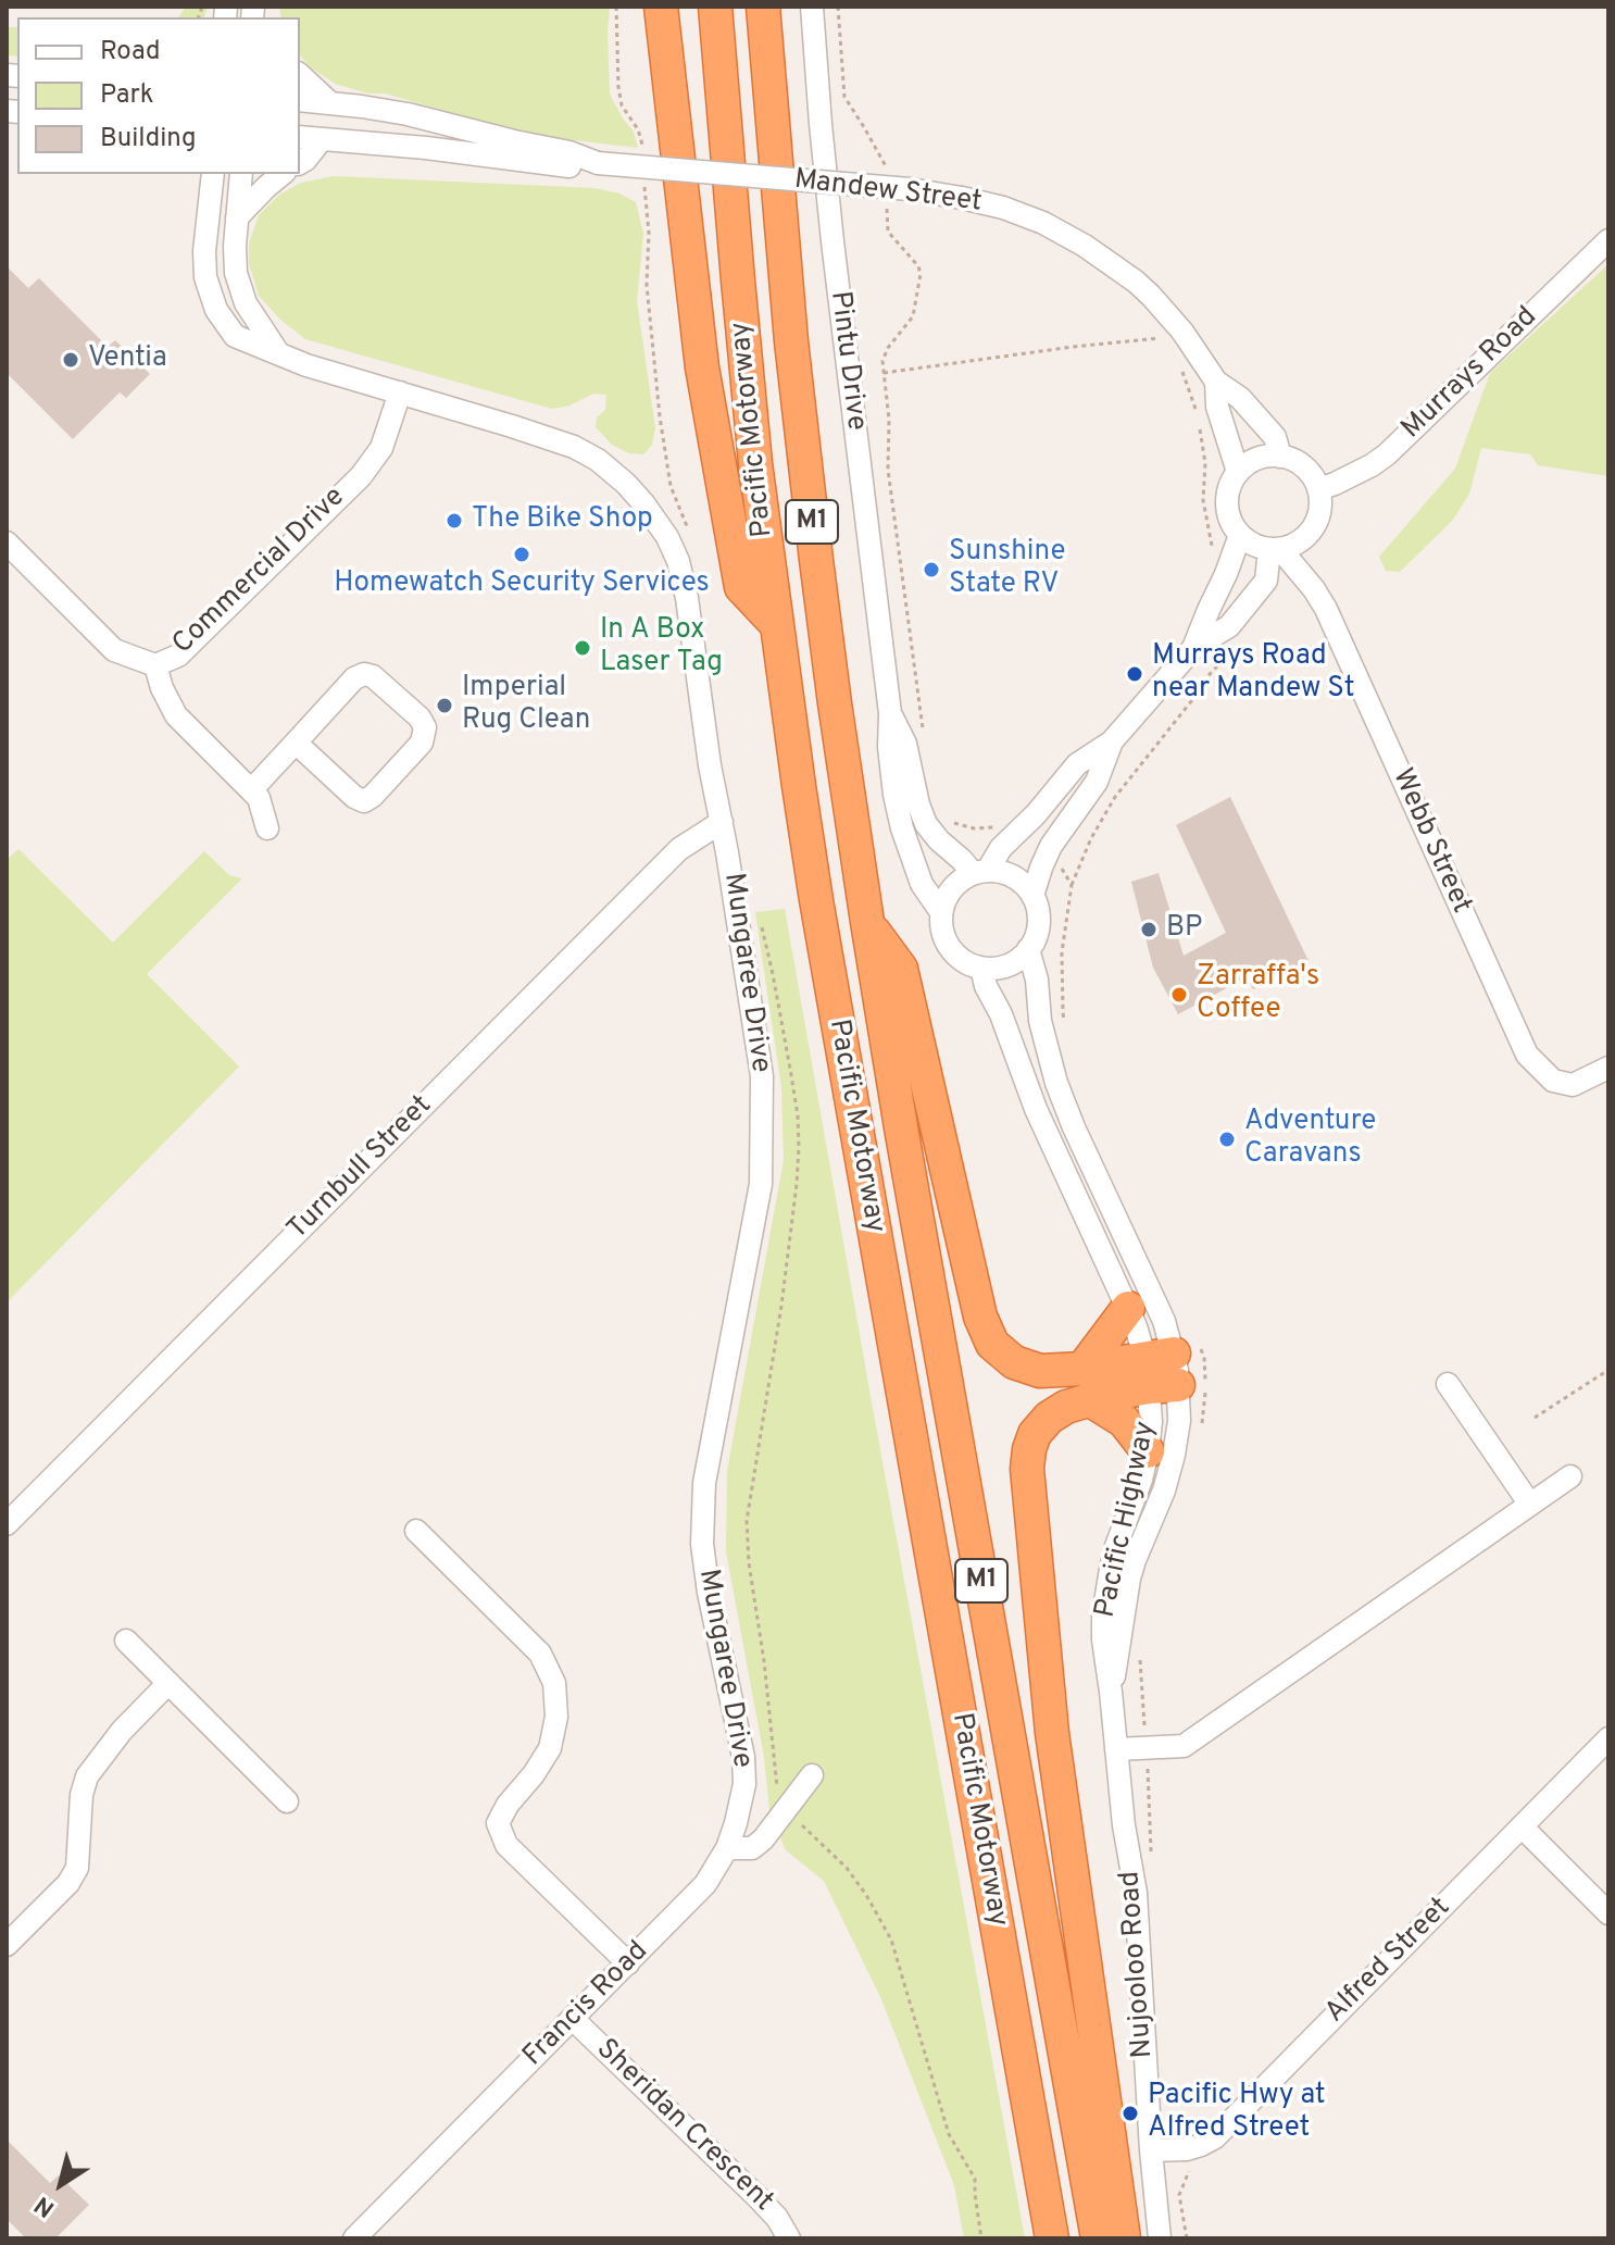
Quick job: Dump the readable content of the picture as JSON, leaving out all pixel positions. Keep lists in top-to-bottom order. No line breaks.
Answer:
{"streets":{"highway":["Pacific Motorway","M1"],"street":["Mandew Street","Pintu Drive","Murrays Road","Commercial Drive","Webb Street","Mungaree Drive","Turnbull Street","Pacific Highway","Alfred Street","Nujooloo Road","Francis Road","Sheridan Crescent"]},"crossings":[["Mandew Street","Murrays Road"],["Mandew Street","Webb Street"],["Pintu Drive","Pacific Highway"],["Murrays Road","Webb Street"],["Commercial Drive","Mungaree Drive"],["Mungaree Drive","Turnbull Street"],["Mungaree Drive","Francis Road"],["Pacific Highway","Nujooloo Road"],["Alfred Street","Nujooloo Road"],["Francis Road","Sheridan Crescent"]],"places":["Ventia","The Bike Shop","Homewatch Security Services","Sunshine State RV","In A Box Laser Tag","Murrays Road near Mandew St","Imperial Rug Clean","BP","Zarraffa's Coffee","Adventure Caravans","Pacific Hwy at Alfred Street"],"legend":["Road","Park","Building"],"north":"bottom left"}
